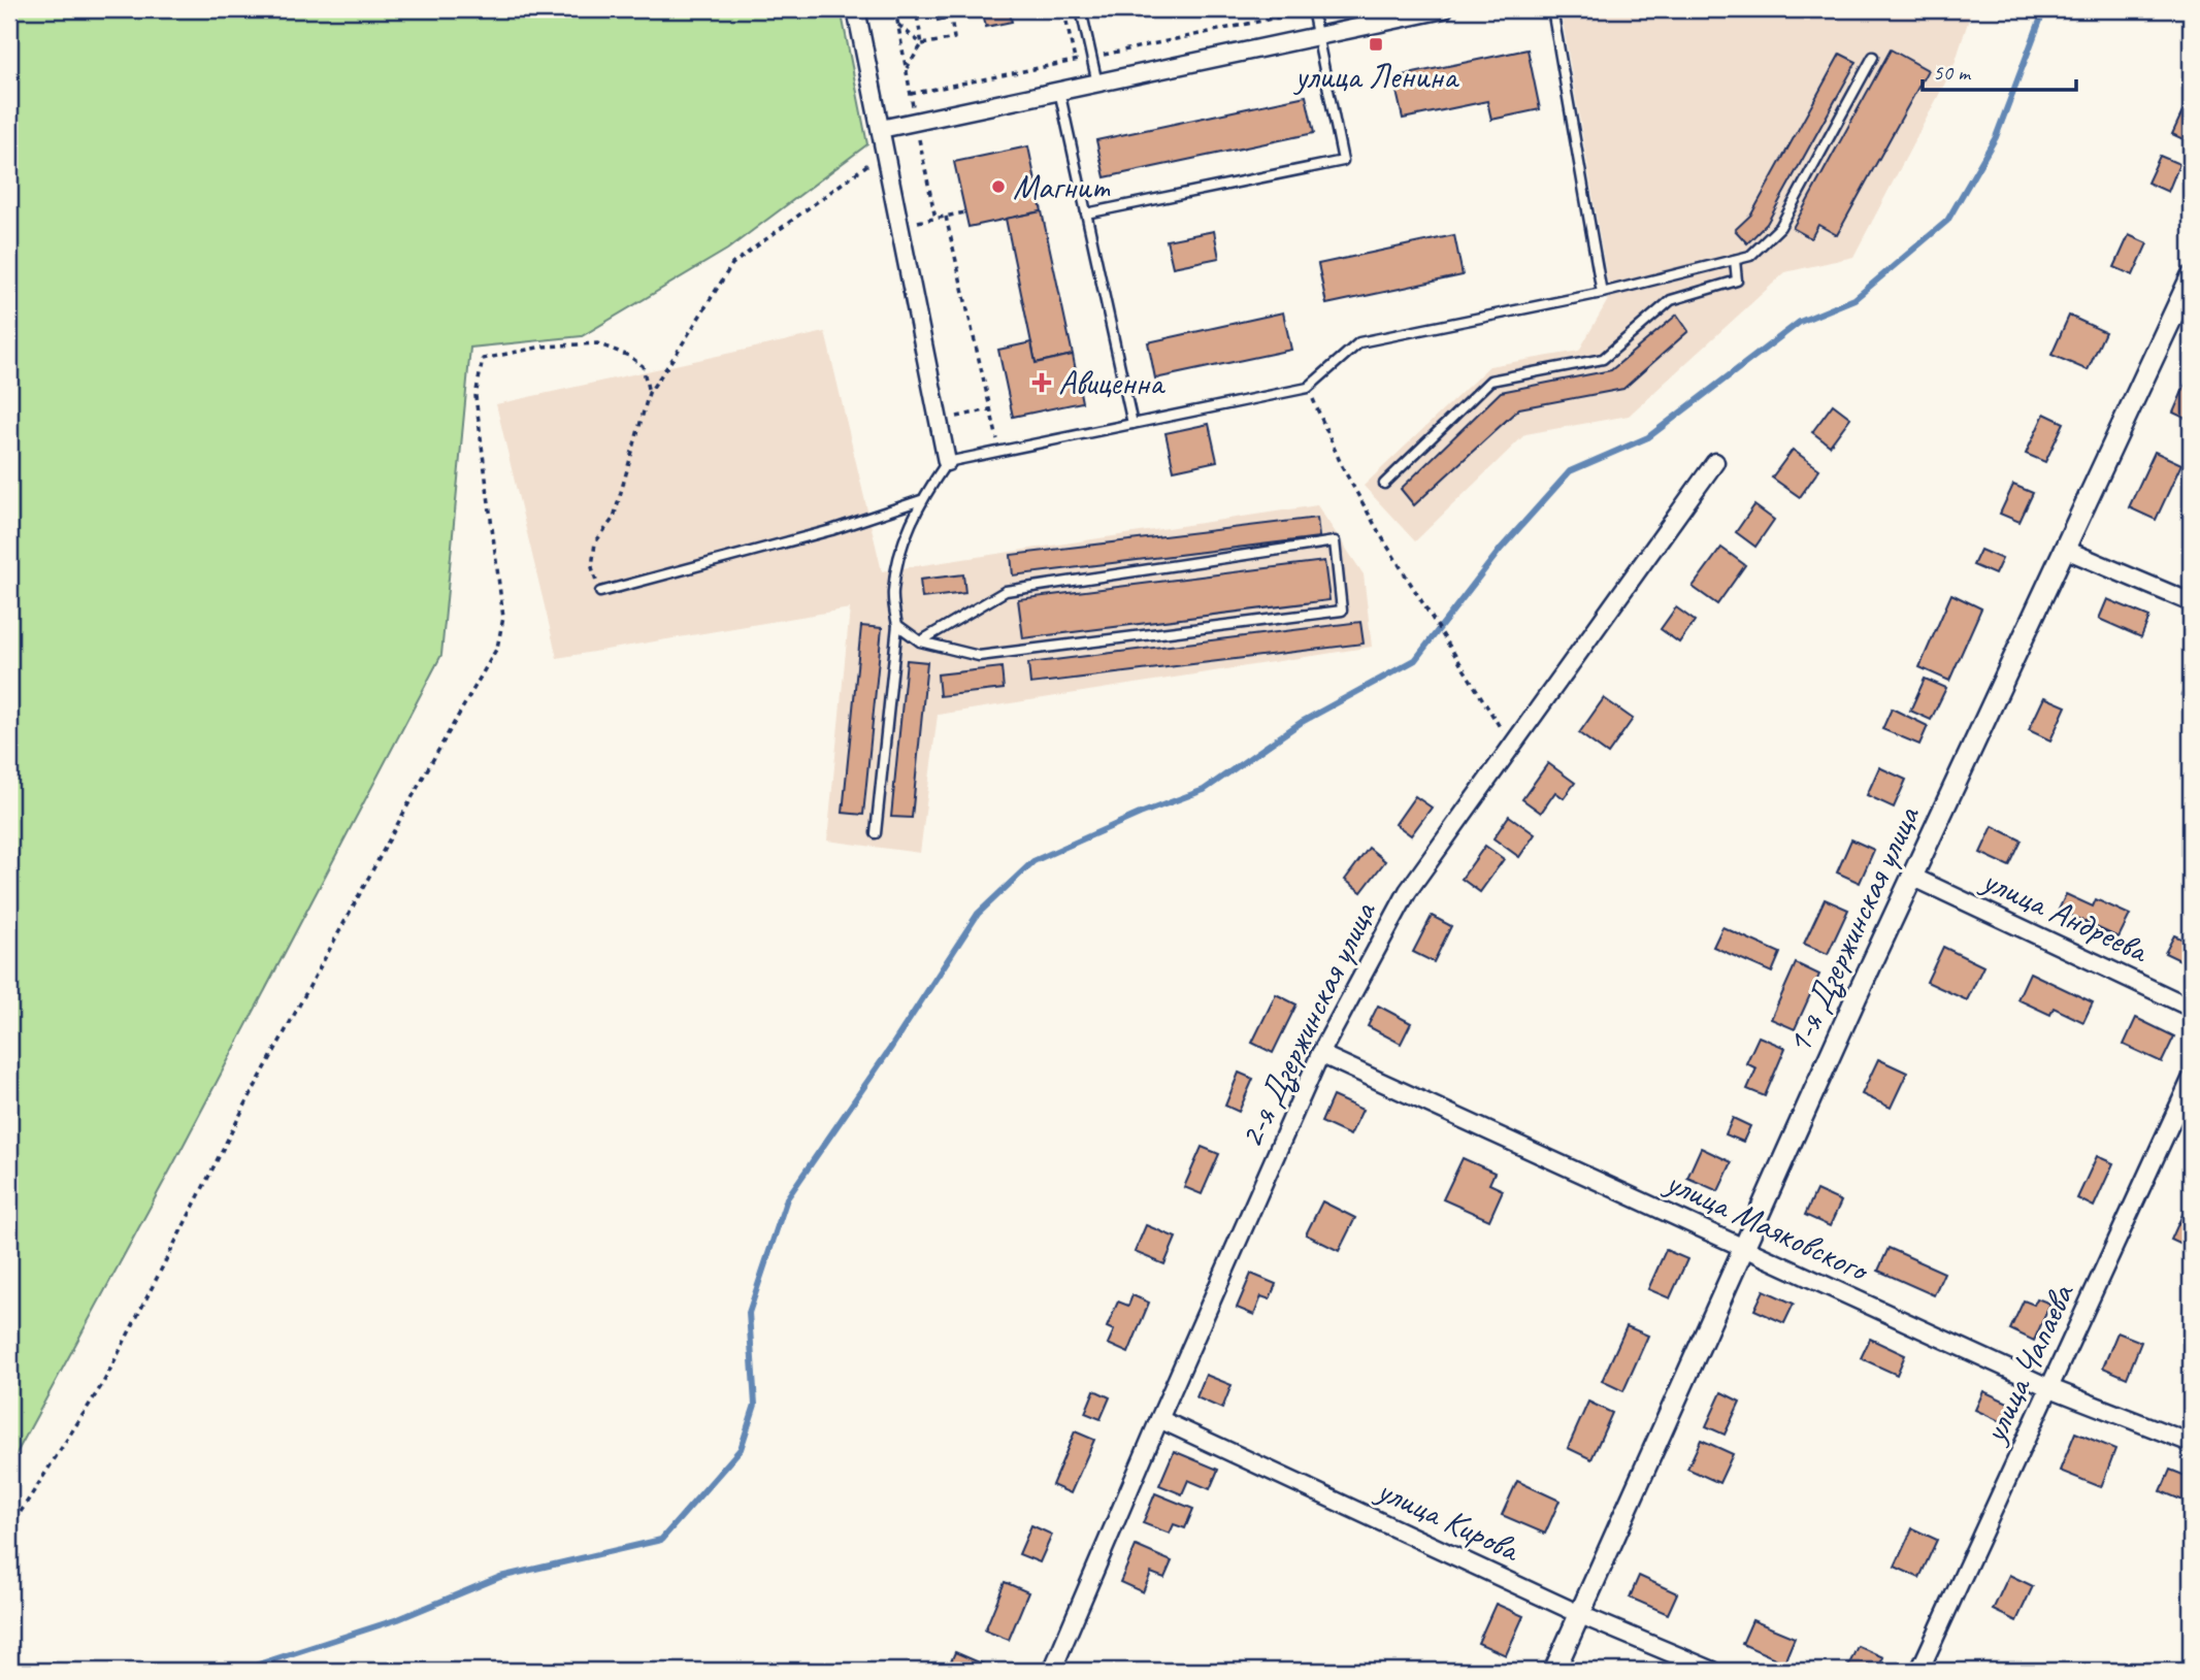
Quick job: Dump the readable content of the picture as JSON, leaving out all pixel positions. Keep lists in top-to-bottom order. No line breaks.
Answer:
{"streets":{"street":["улица Андреева","1-я Дзержинская улица","2-я Дзержинская улица","улица Маяковского","улица Чапаева","улица Кирова"]},"crossings":[["улица Андреева","1-я Дзержинская улица"],["1-я Дзержинская улица","улица Маяковского"],["1-я Дзержинская улица","улица Кирова"],["2-я Дзержинская улица","улица Маяковского"],["2-я Дзержинская улица","улица Кирова"],["улица Маяковского","улица Чапаева"]],"places":{"transit":["улица Ленина"],"other":["Магнит"],"health":["Авиценна"]},"scale_bar":"50 m"}
